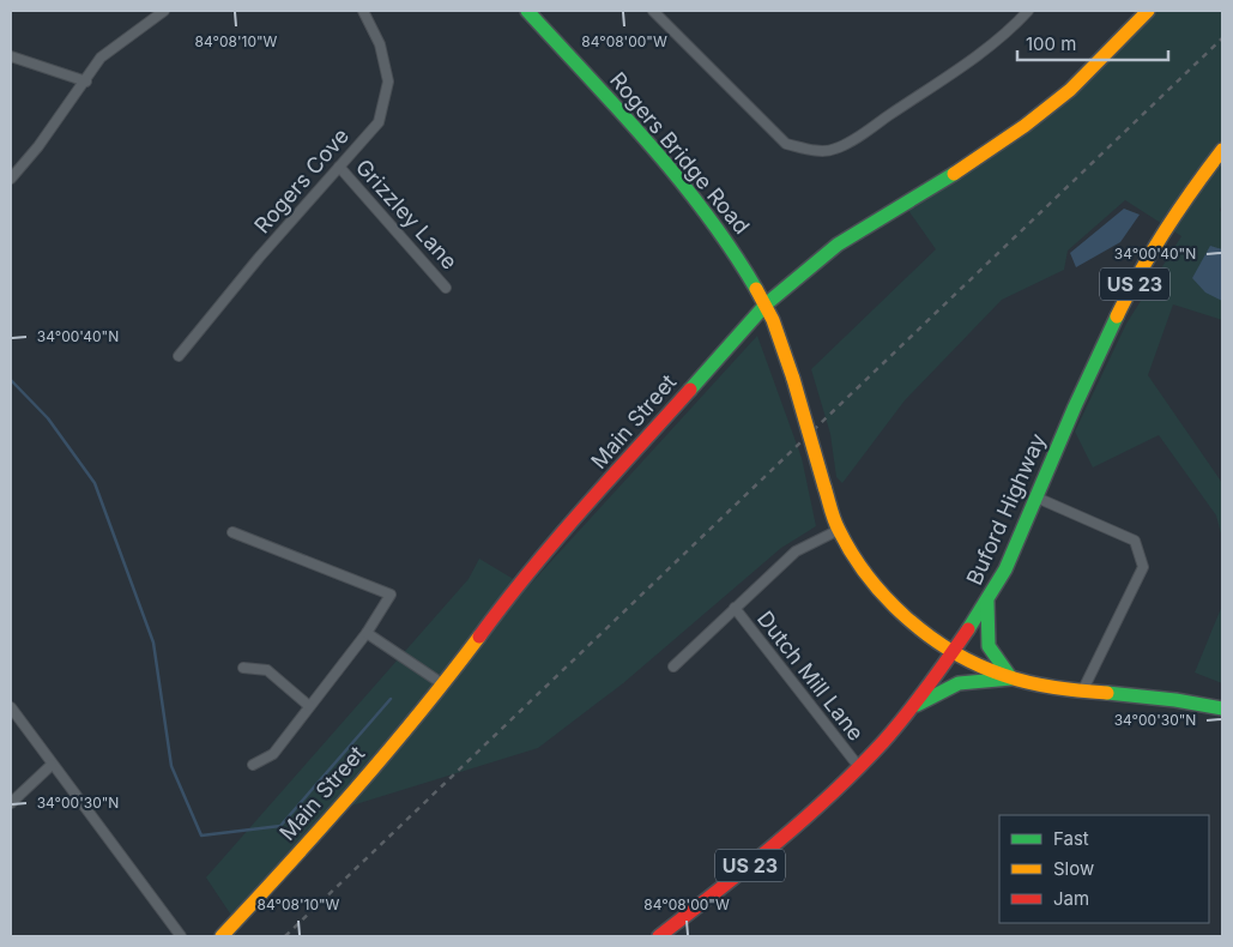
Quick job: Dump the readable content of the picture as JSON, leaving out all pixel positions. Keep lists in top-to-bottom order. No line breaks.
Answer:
{"streets":{"street":["Rogers Bridge Road","Rogers Cove","Grizzley Lane","US 23","Main Street","Buford Highway","Dutch Mill Lane"]},"crossings":[["Rogers Bridge Road","Main Street"],["Rogers Bridge Road","Buford Highway"],["Rogers Bridge Road","Dutch Mill Lane"],["Rogers Cove","Grizzley Lane"],["Buford Highway","Dutch Mill Lane"]],"legend":["Fast","Slow","Jam"],"scale_bar":"100 m","coordinates":["84°08'10\"W","84°08'00\"W","34°00'40\"N","34°00'30\"N"]}
